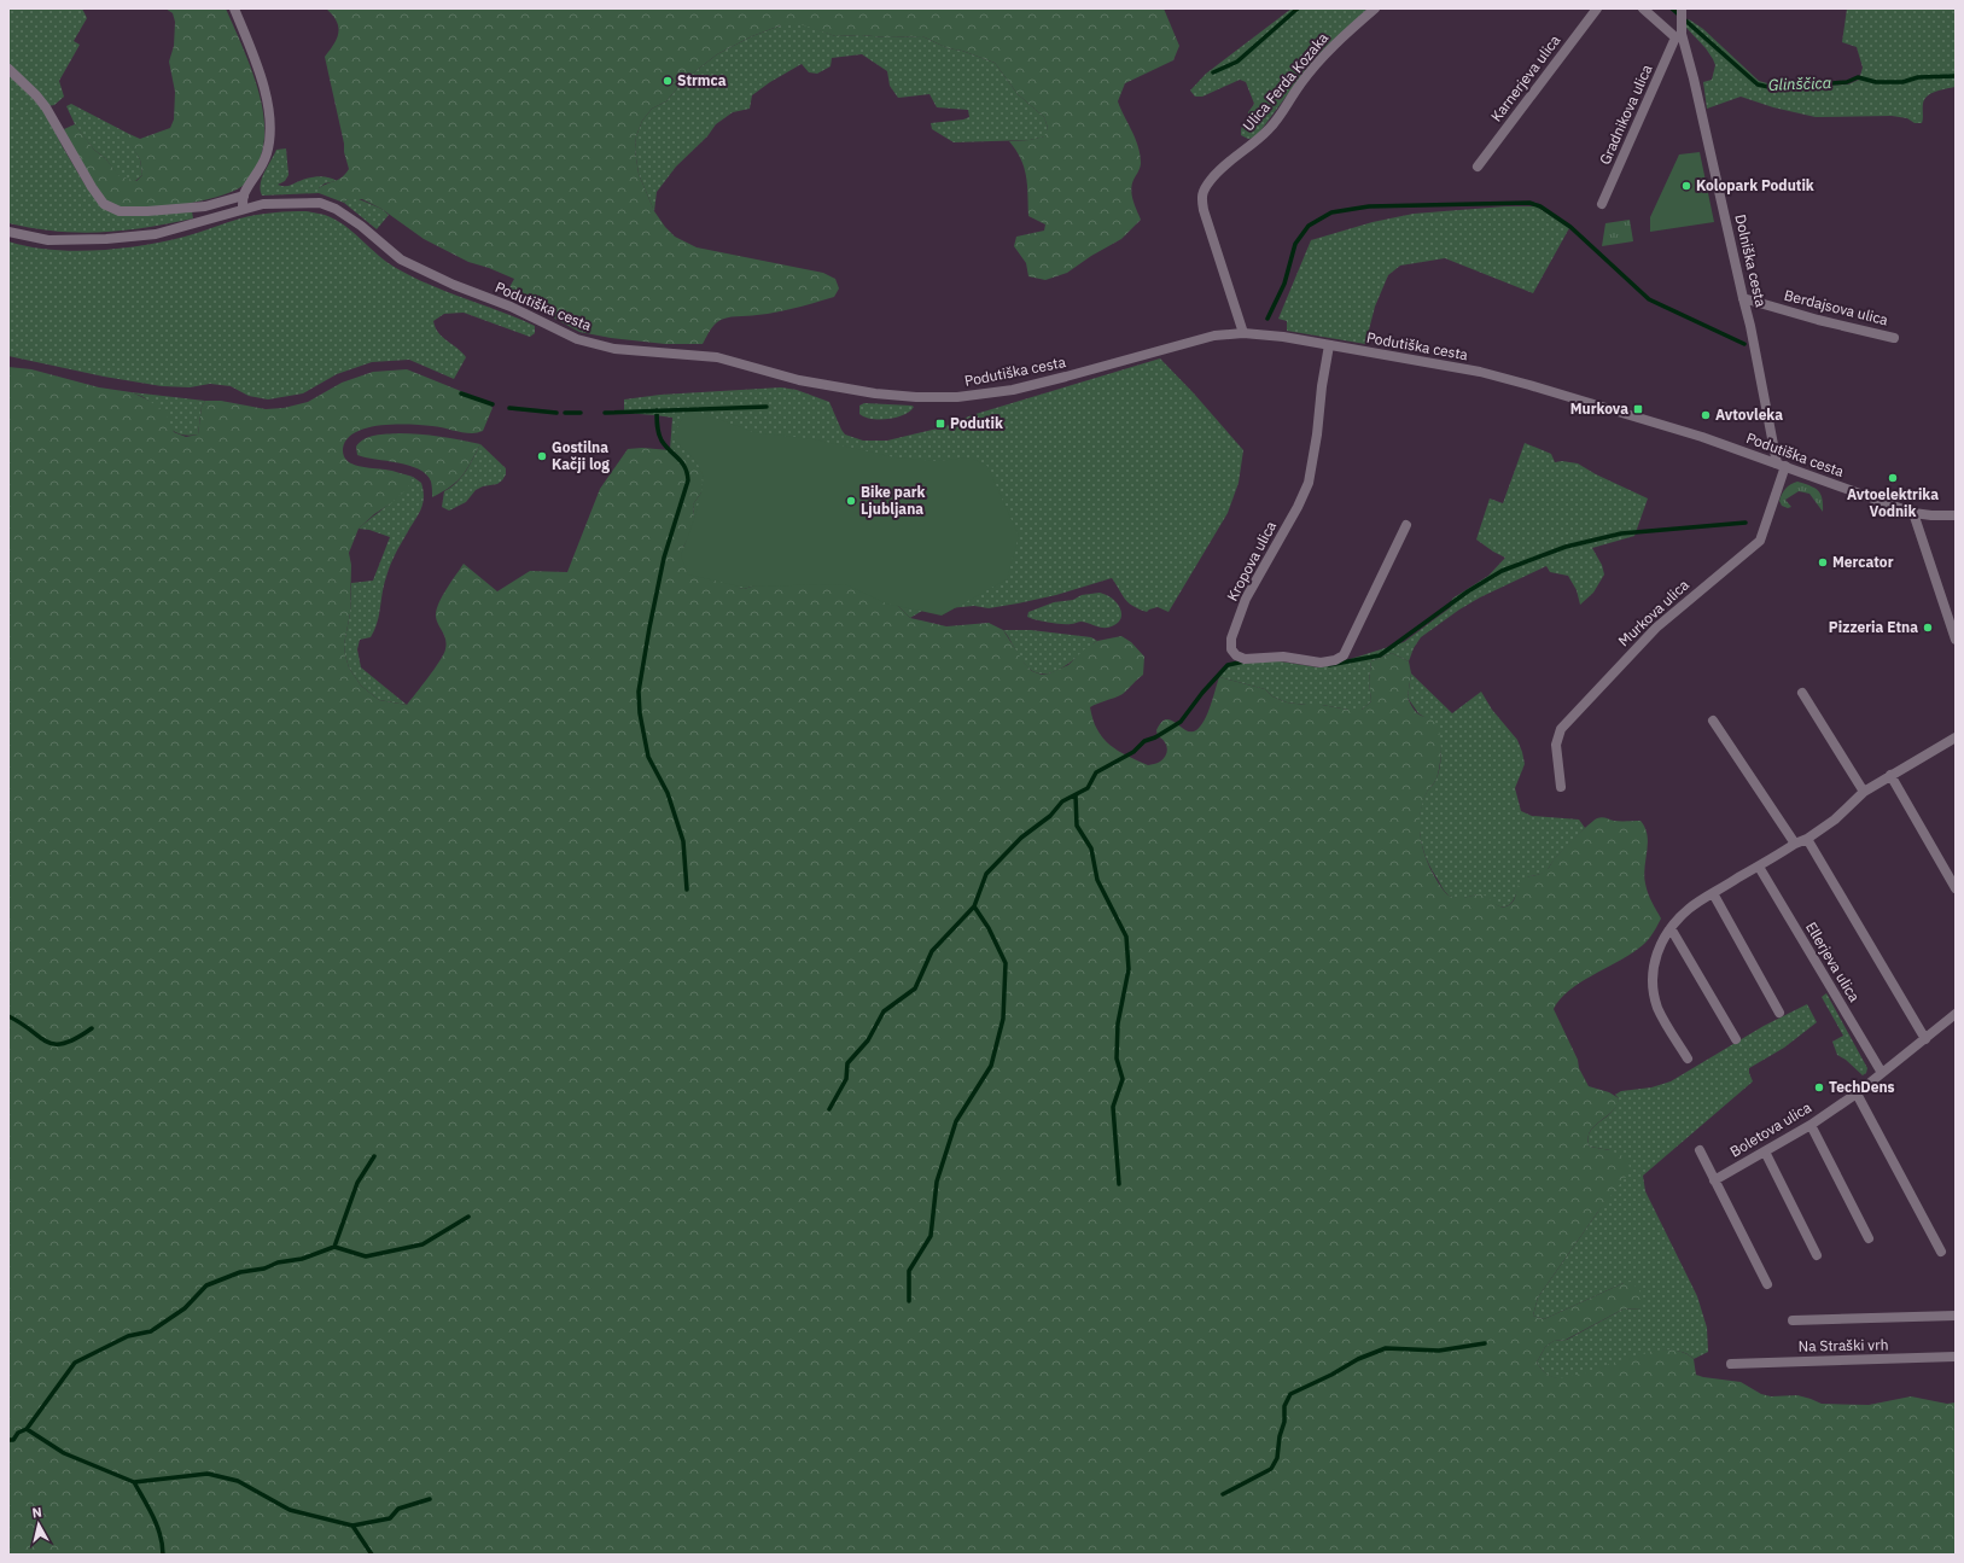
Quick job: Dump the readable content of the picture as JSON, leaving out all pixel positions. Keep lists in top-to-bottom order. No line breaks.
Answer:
{"streets":{"street":["Karnerjeva ulica","Ulica Ferda Kozaka","Gradnikova ulica","Dolniška cesta","Podutiška cesta","Berdajsova ulica","Kropova ulica","Murkova ulica","Ellerjeva ulica","Boletova ulica","Na Straški vrh"]},"crossings":[["Ulica Ferda Kozaka","Podutiška cesta"],["Gradnikova ulica","Dolniška cesta"],["Dolniška cesta","Podutiška cesta"],["Dolniška cesta","Berdajsova ulica"],["Dolniška cesta","Murkova ulica"],["Podutiška cesta","Kropova ulica"],["Podutiška cesta","Murkova ulica"],["Ellerjeva ulica","Boletova ulica"]],"water":["Glinščica"],"places":{"other":["Strmca","Kolopark Podutik","Avtovleka","Gostilna Kačji log","Avtoelektrika Vodnik","Bike park Ljubljana","Mercator","Pizzeria Etna","TechDens"],"transit":["Murkova","Podutik"]},"north":"top"}
